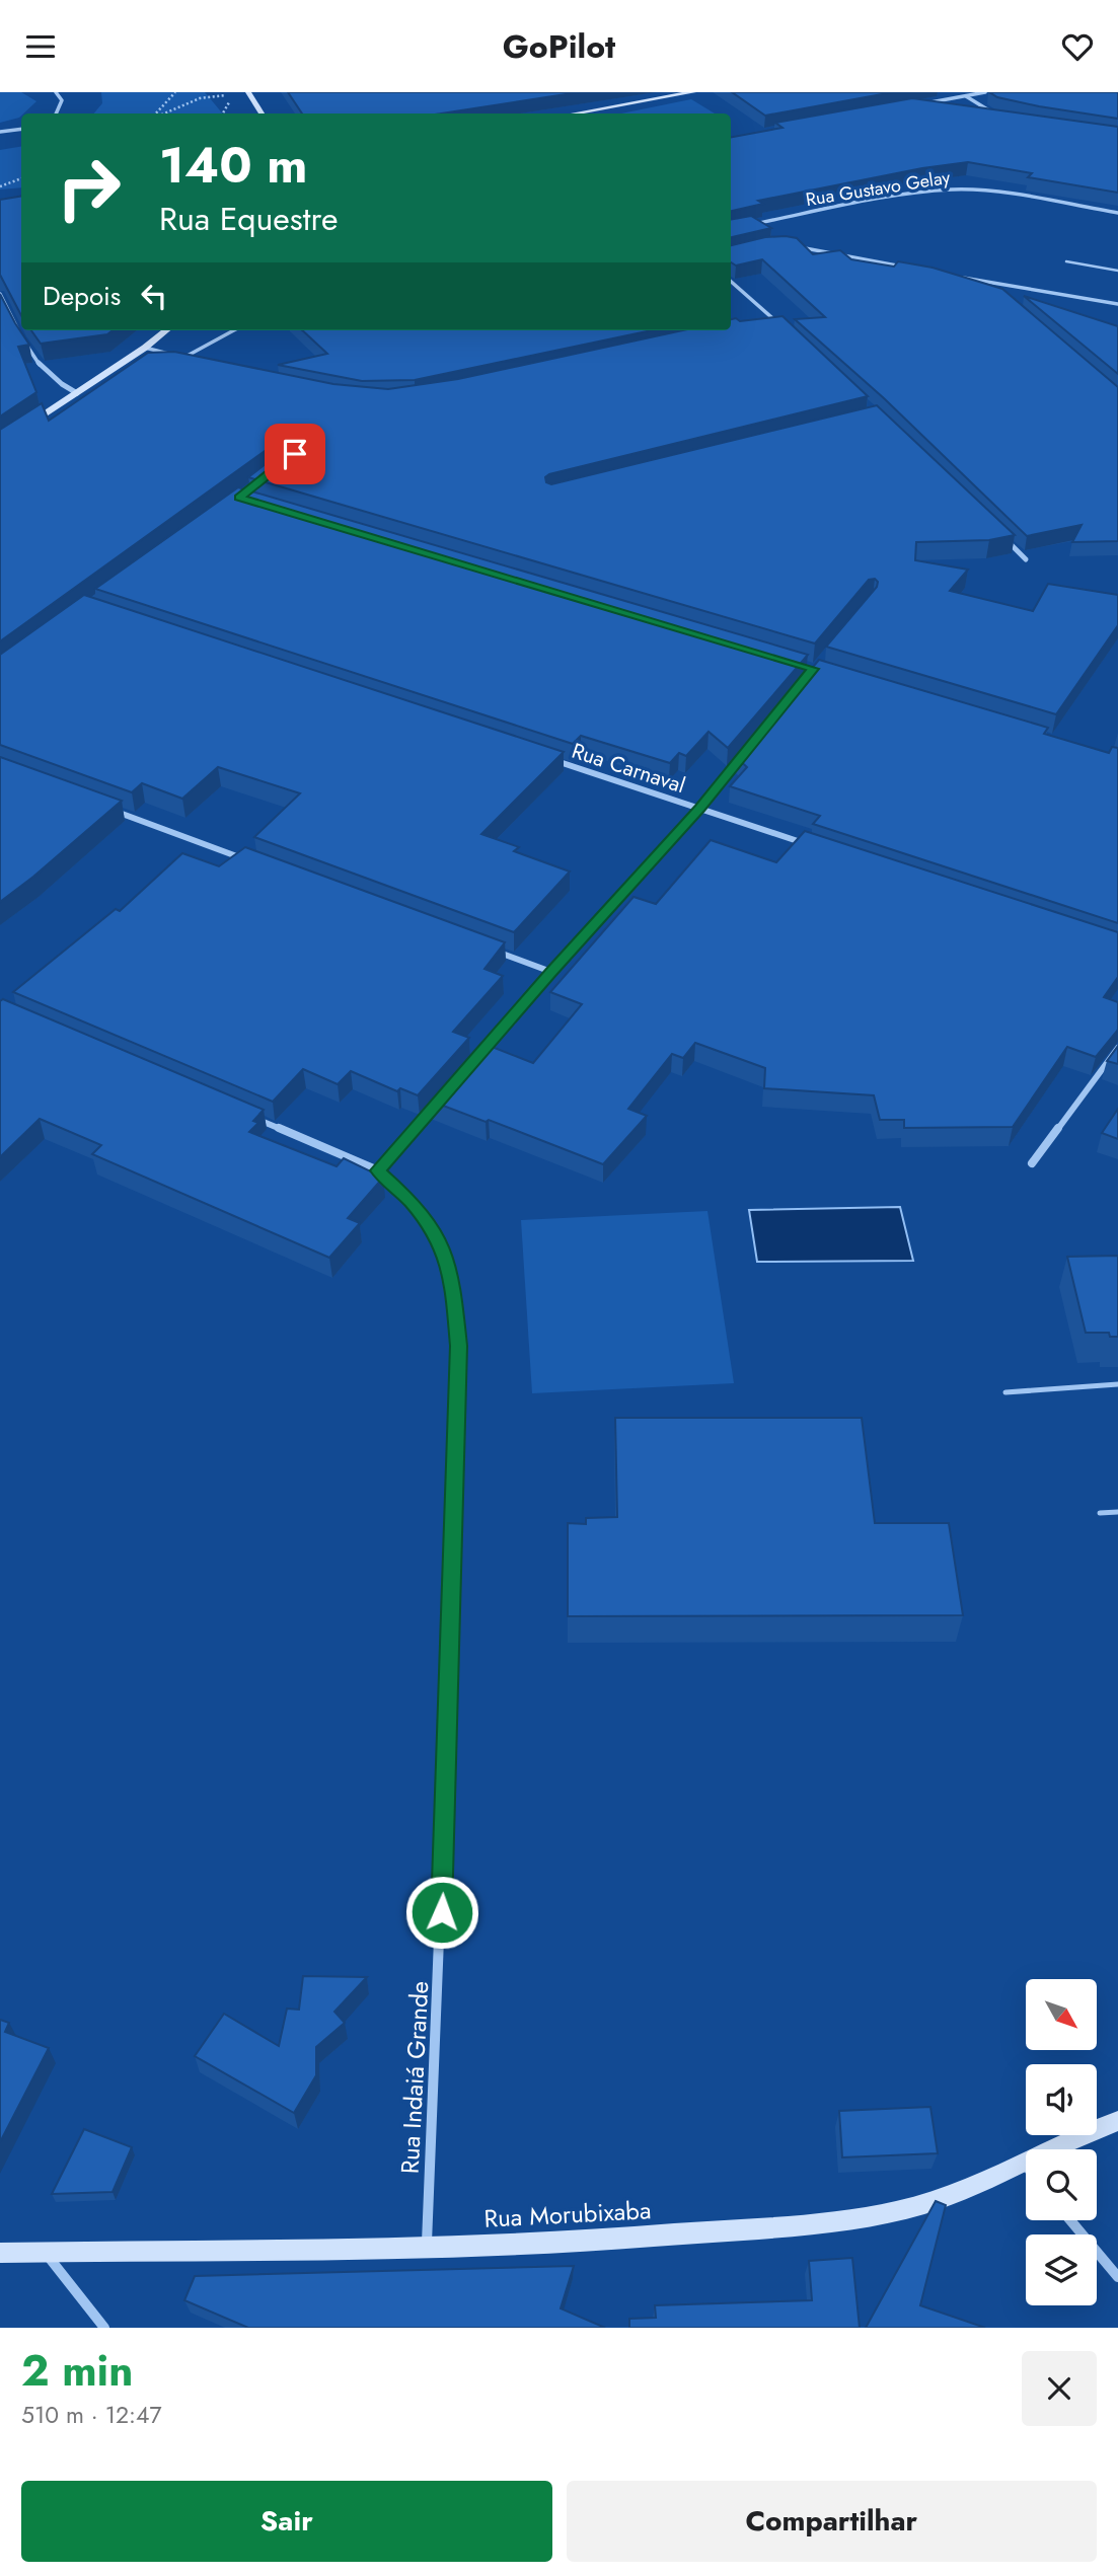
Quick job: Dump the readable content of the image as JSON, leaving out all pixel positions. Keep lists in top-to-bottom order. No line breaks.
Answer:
{"streets":{"street":["Rua Gustavo Gelay","Rua Carnaval","Rua Indaiá Grande","Rua Morubixaba"]},"crossings":[["Rua Indaiá Grande","Rua Morubixaba"]],"north":"bottom right","page":{"header":"GoPilot","turn":["140 m","Rua Equestre"],"then":"Depois","heading":["2 min","510 m · 12:47"],"buttons":["Sair","Compartilhar"]}}
